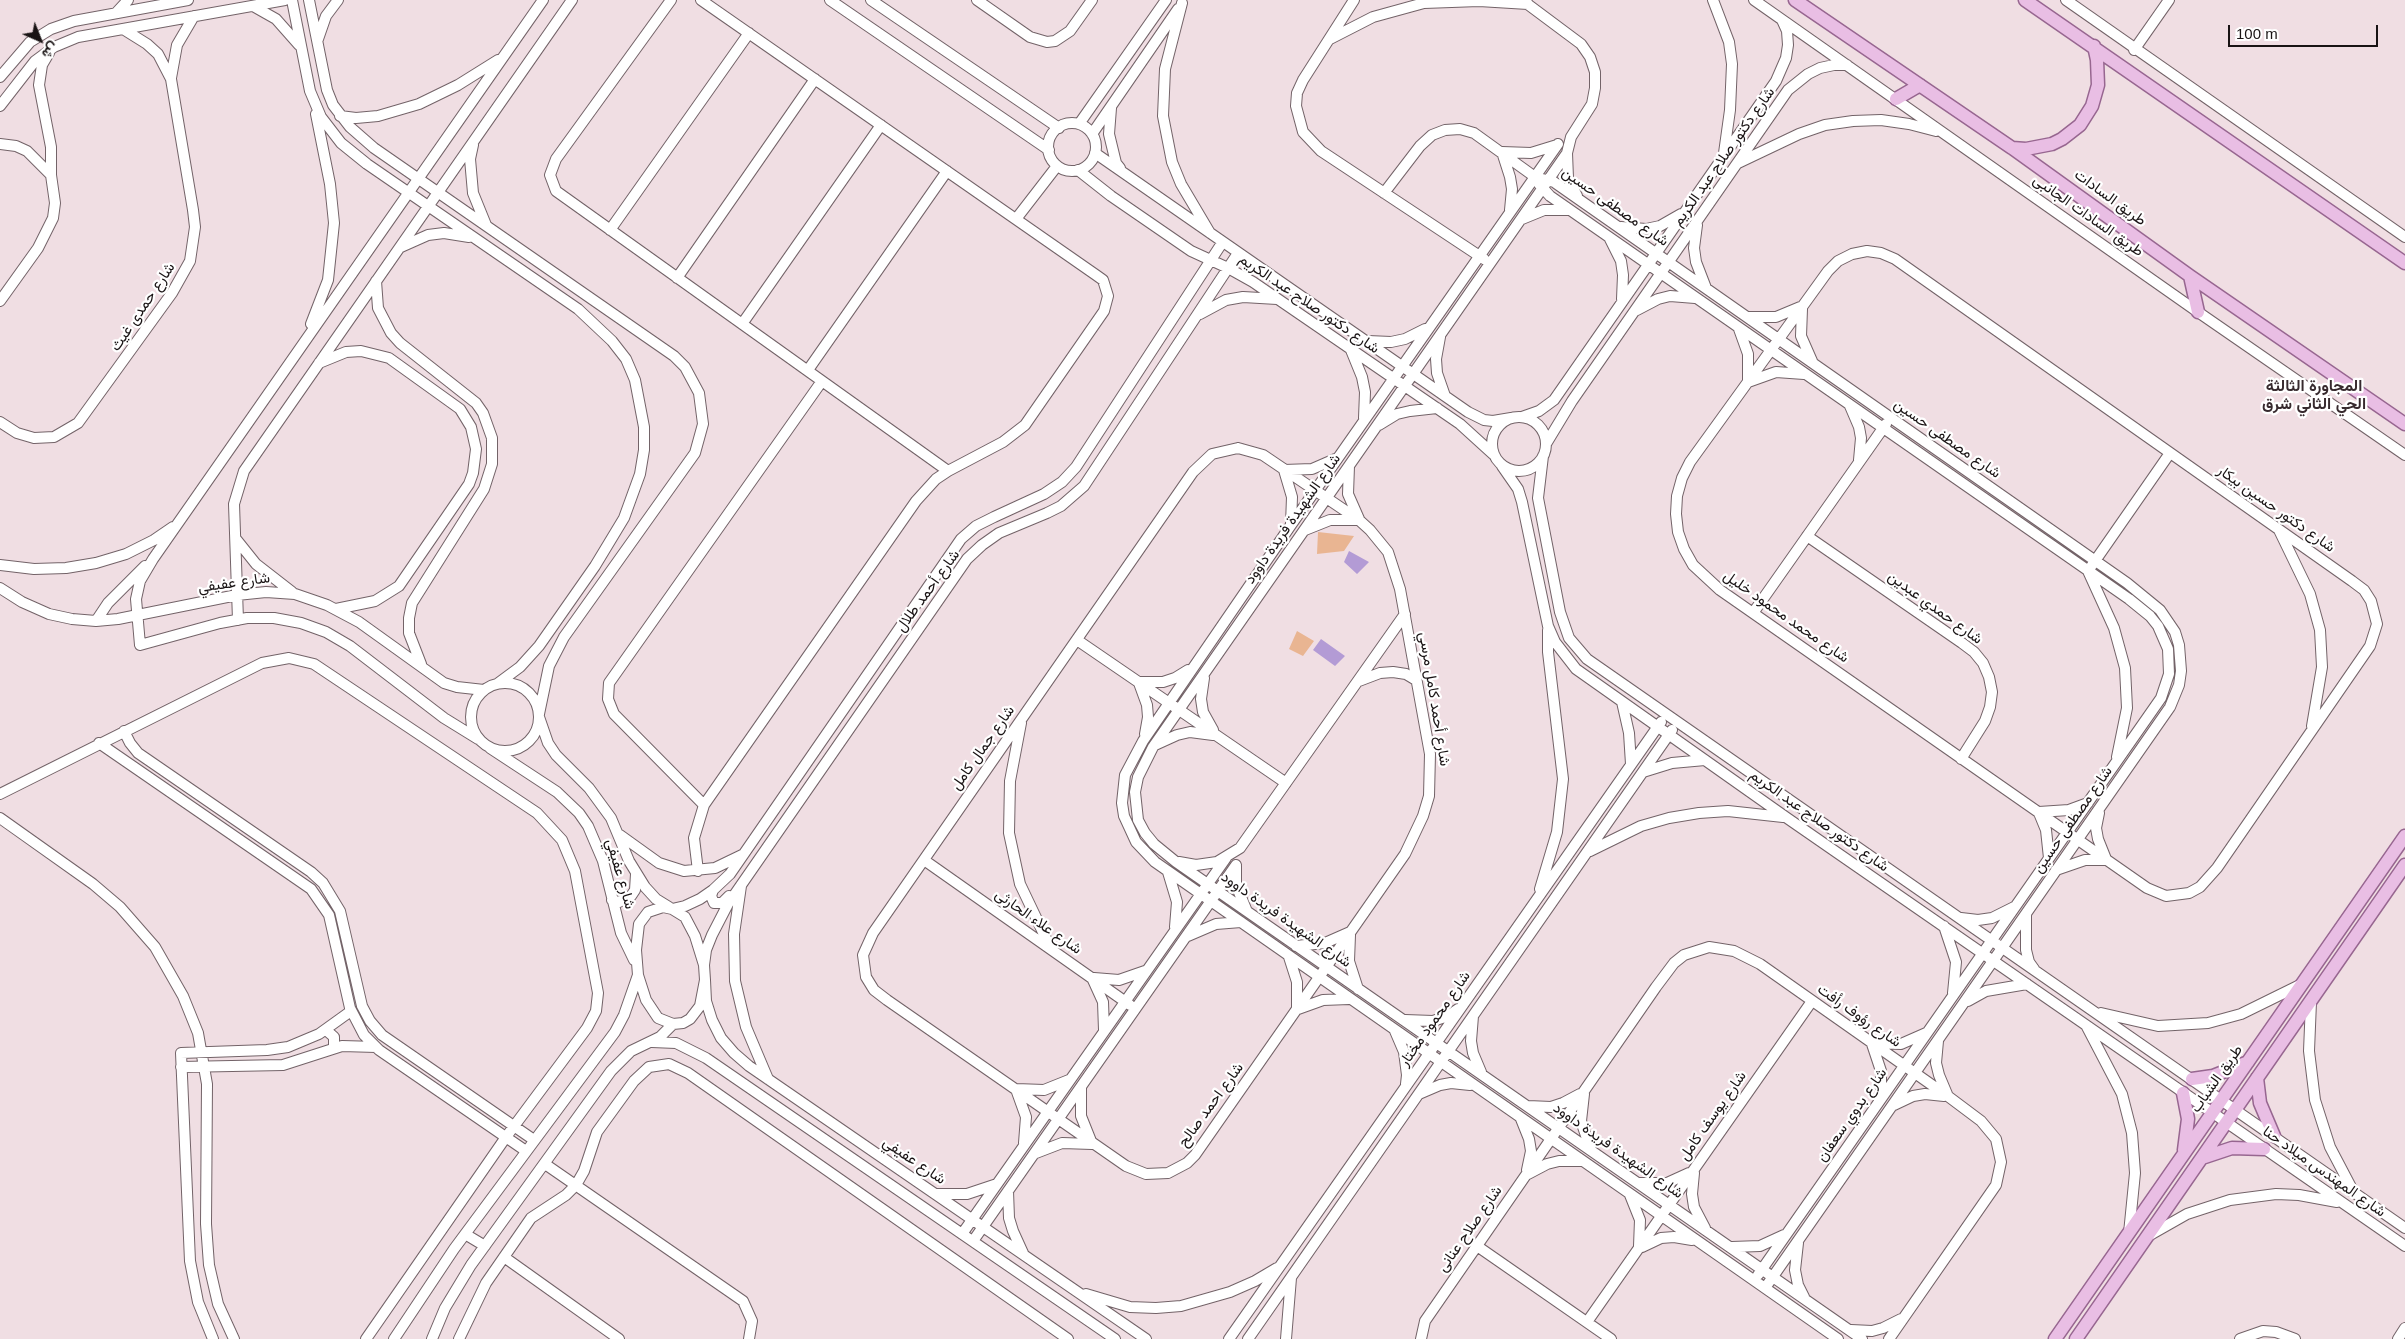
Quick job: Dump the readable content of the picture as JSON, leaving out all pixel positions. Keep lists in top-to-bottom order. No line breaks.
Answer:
{"streets":{"main road":["طريق السادات","طريق الشباب"],"street":["شارع دكتور صلاح عبد الكريم","شارع مصطفى حسين","طريق السادات الجانبى","شارع حمدى غيث","شارع دكتور حسين بيكار","شارع الشهيدة فريدة داوود","شارع عفيفي","شارع أحمد طلال","شارع حمدي عبدين","شارع محمد محمود خليل","شارع أحمد كامل مرسي","شارع جمال كامل","شارع علاء الحارثى","شارع رؤوف رأفت","شارع محمود مختار","شارع احمد صالح","شارع بدوي سعفان","شارع يوسف كامل","شارع المهندس ميلاد حنا","شارع صلاح عنانى"]},"crossings":[["شارع دكتور صلاح عبد الكريم","شارع مصطفى حسين"],["شارع دكتور صلاح عبد الكريم","طريق السادات الجانبى"],["شارع دكتور صلاح عبد الكريم","شارع الشهيدة فريدة داوود"],["شارع دكتور صلاح عبد الكريم","شارع أحمد طلال"],["شارع دكتور صلاح عبد الكريم","شارع محمود مختار"],["شارع دكتور صلاح عبد الكريم","طريق الشباب"],["شارع دكتور صلاح عبد الكريم","شارع بدوي سعفان"],["شارع دكتور صلاح عبد الكريم","شارع المهندس ميلاد حنا"],["شارع مصطفى حسين","شارع دكتور حسين بيكار"],["شارع مصطفى حسين","شارع الشهيدة فريدة داوود"],["شارع مصطفى حسين","شارع محمد محمود خليل"],["شارع مصطفى حسين","شارع بدوي سعفان"],["شارع دكتور حسين بيكار","شارع محمد محمود خليل"],["شارع الشهيدة فريدة داوود","شارع أحمد كامل مرسي"],["شارع الشهيدة فريدة داوود","شارع جمال كامل"],["شارع الشهيدة فريدة داوود","شارع رؤوف رأفت"],["شارع الشهيدة فريدة داوود","شارع محمود مختار"],["شارع الشهيدة فريدة داوود","شارع احمد صالح"],["شارع الشهيدة فريدة داوود","شارع بدوي سعفان"],["شارع الشهيدة فريدة داوود","شارع يوسف كامل"],["شارع الشهيدة فريدة داوود","شارع صلاح عنانى"],["شارع عفيفي","شارع أحمد طلال"],["شارع حمدي عبدين","شارع محمد محمود خليل"],["شارع أحمد كامل مرسي","شارع جمال كامل"],["شارع أحمد كامل مرسي","شارع احمد صالح"],["شارع جمال كامل","شارع علاء الحارثى"],["شارع جمال كامل","شارع احمد صالح"],["شارع رؤوف رأفت","شارع بدوي سعفان"],["شارع رؤوف رأفت","شارع يوسف كامل"],["شارع رؤوف رأفت","شارع صلاح عنانى"],["شارع يوسف كامل","شارع صلاح عنانى"]],"districts":["المجاورة الثالثة الحي الثاني شرق"],"scale_bar":"100 m","north":"bottom right"}
